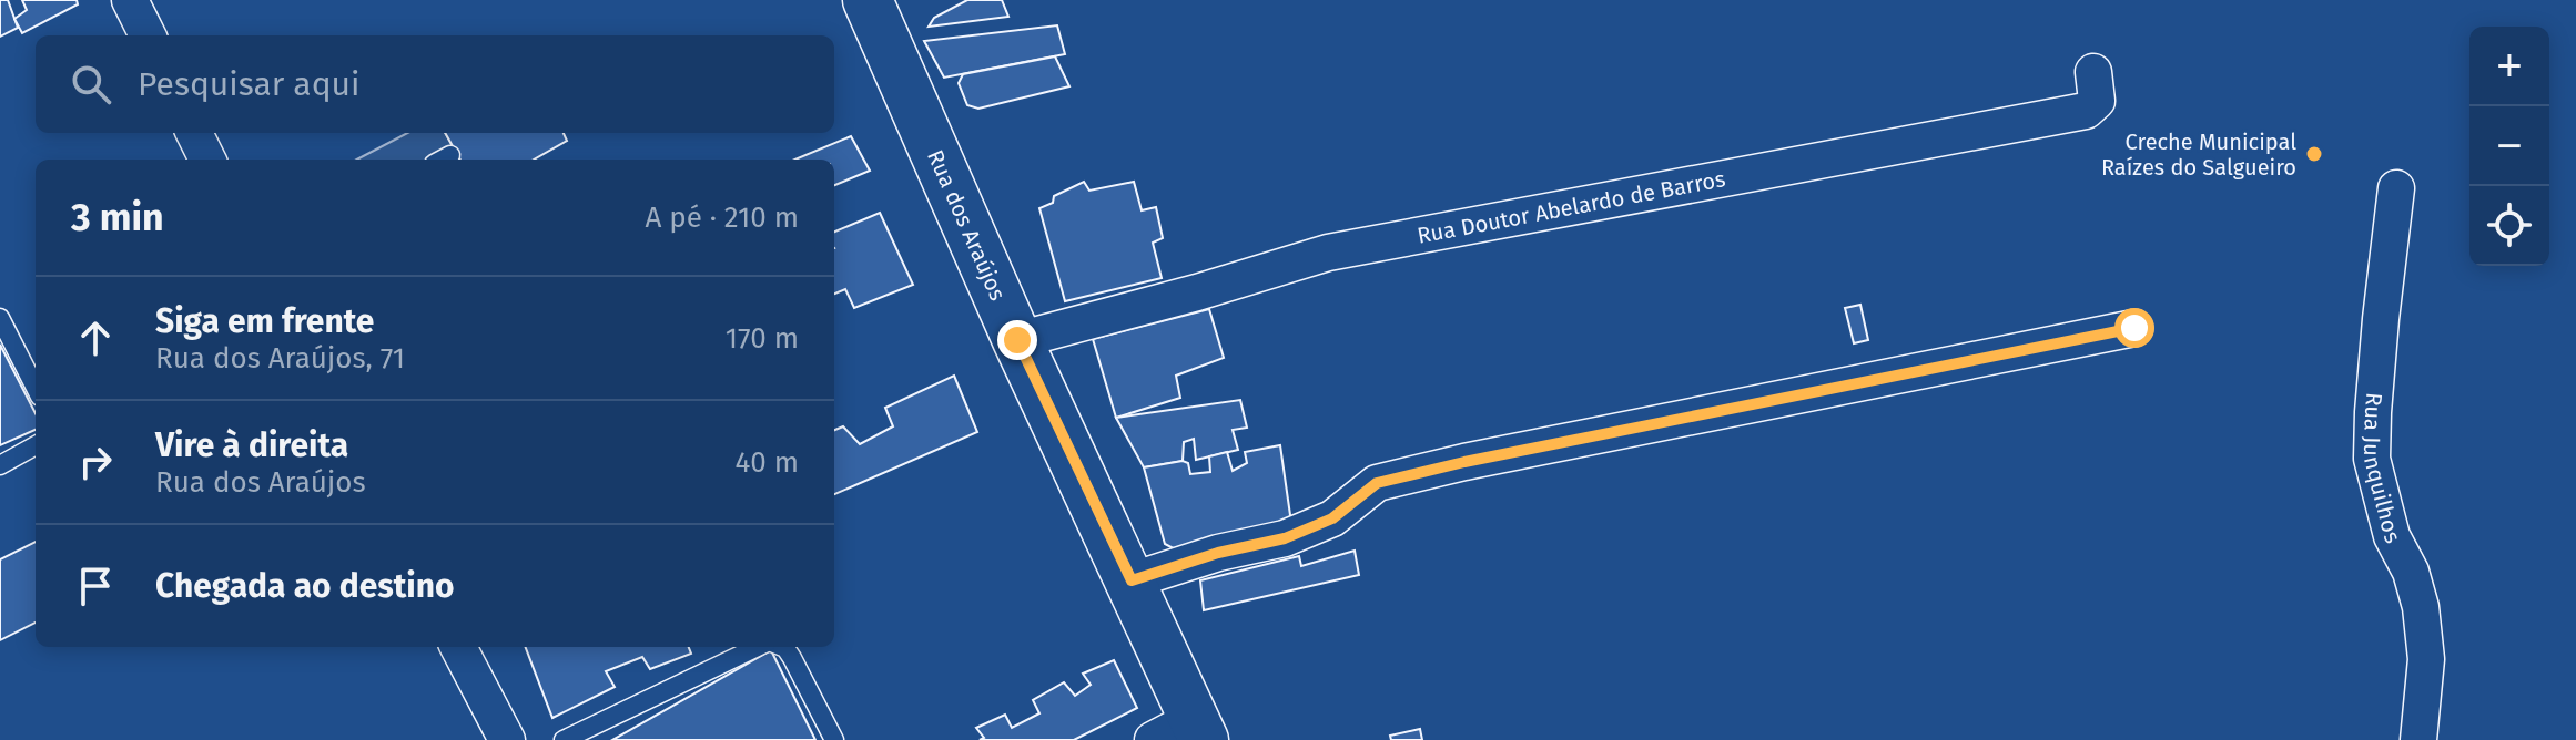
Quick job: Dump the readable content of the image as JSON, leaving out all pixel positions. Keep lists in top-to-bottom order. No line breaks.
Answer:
{"streets":{"street":["Rua Doutor Abelardo de Barros","Rua dos Araújos","Rua Junquilhos"]},"crossings":[["Rua Doutor Abelardo de Barros","Rua dos Araújos"]],"places":["Creche Municipal Raízes do Salgueiro"],"page":{"map_buttons":["+","−"],"search":"Pesquisar aqui","heading":["3 min","A pé · 210 m"],"list":[["Siga em frente","Rua dos Araújos, 71","170 m"],["Vire à direita","Rua dos Araújos","40 m"],"Chegada ao destino"]}}
